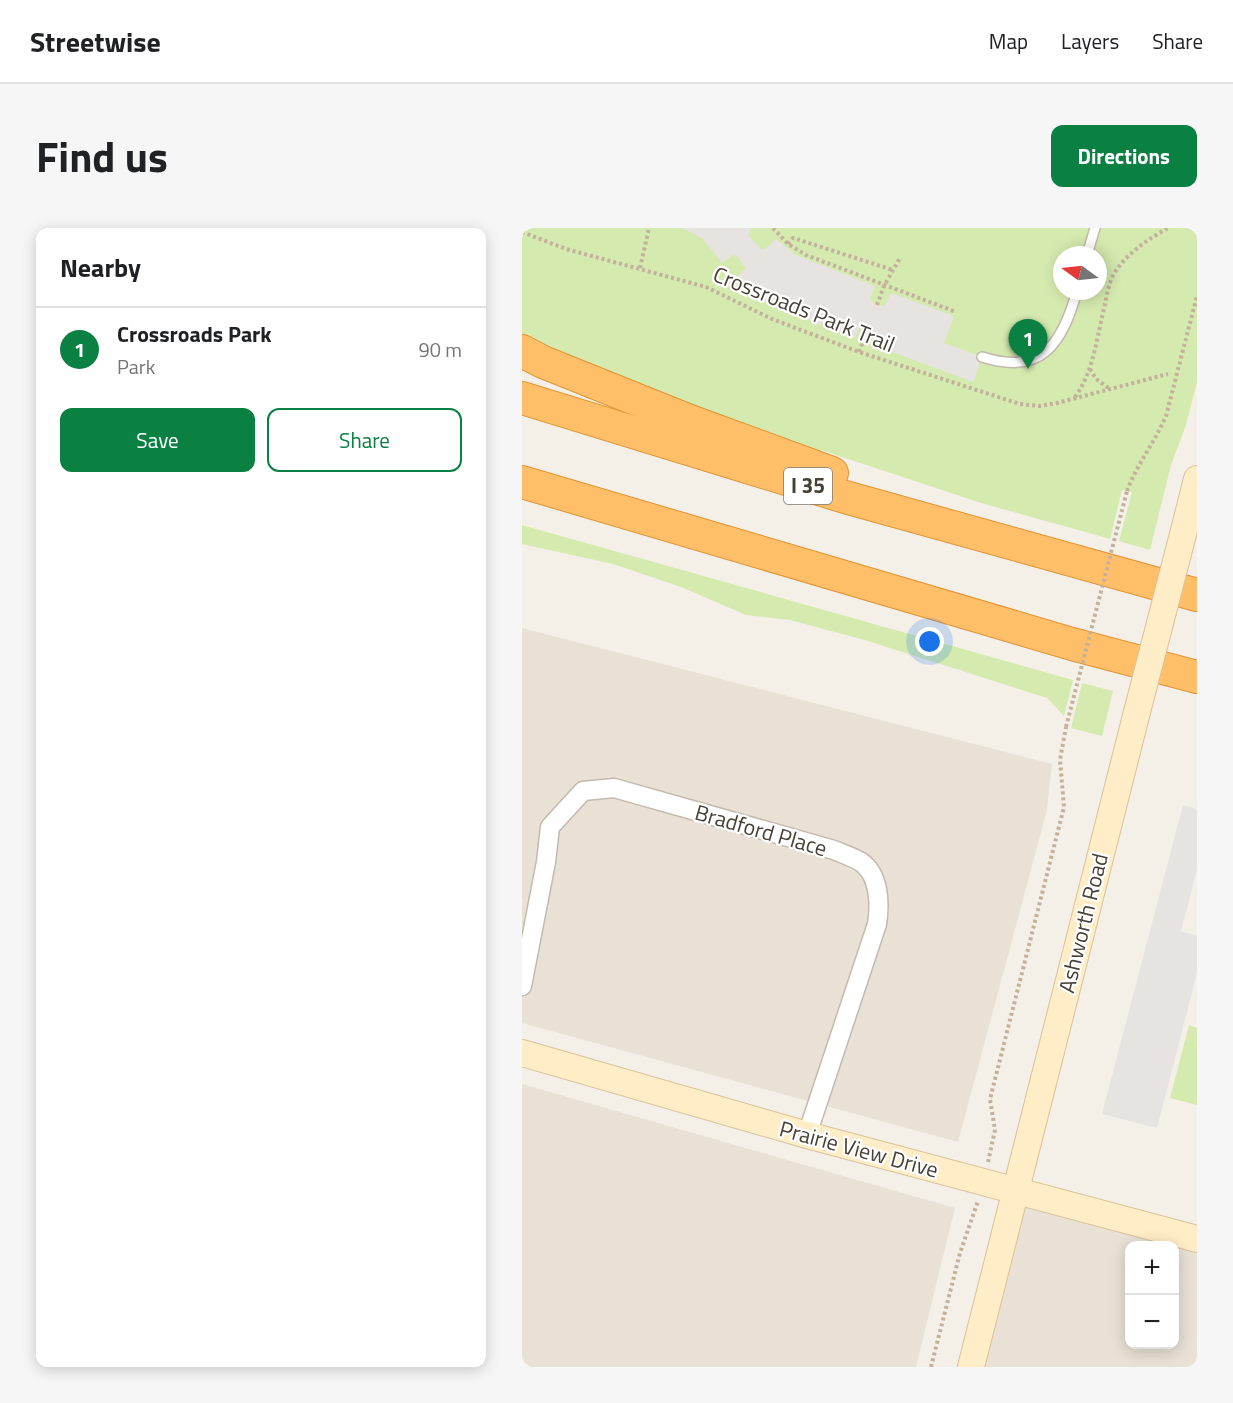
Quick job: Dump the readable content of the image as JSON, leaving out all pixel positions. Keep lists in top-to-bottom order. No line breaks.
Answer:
{"streets":{"highway":["I 35"],"main road":["Ashworth Road","Prairie View Drive"],"street":["Bradford Place"],"path":["Crossroads Park Trail"]},"crossings":[["Bradford Place","Prairie View Drive"],["Ashworth Road","Prairie View Drive"]],"north":"left","page":{"header":"Streetwise","nav":["Map","Layers","Share"],"title":"Find us","buttons":["Directions",["Save","Share"]],"heading":"Nearby","list":[{"mark":"1","name":"Crossroads Park","note":"Park","value":"90 m"}],"pins":"1","map_buttons":["+","−"]}}
